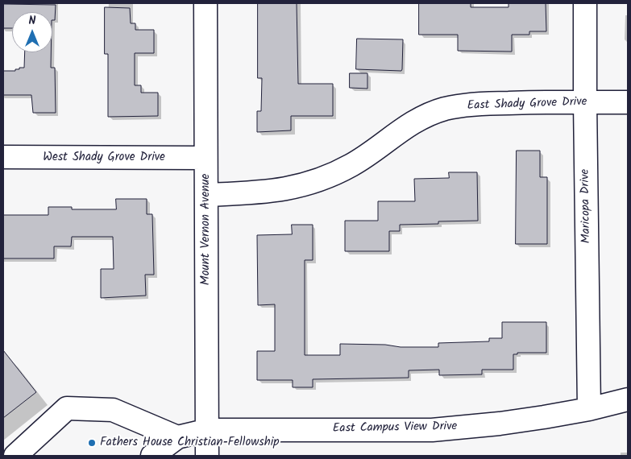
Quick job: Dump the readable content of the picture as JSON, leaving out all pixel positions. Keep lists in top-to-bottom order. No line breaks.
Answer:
{"streets":{"street":["East Shady Grove Drive","West Shady Grove Drive","Maricopa Drive","Mount Vernon Avenue","East Campus View Drive"]},"crossings":[["East Shady Grove Drive","Maricopa Drive"],["East Shady Grove Drive","Mount Vernon Avenue"],["West Shady Grove Drive","Mount Vernon Avenue"],["Maricopa Drive","East Campus View Drive"],["Mount Vernon Avenue","East Campus View Drive"]],"places":["Fathers House Christian Fellowship"],"north":"top"}
